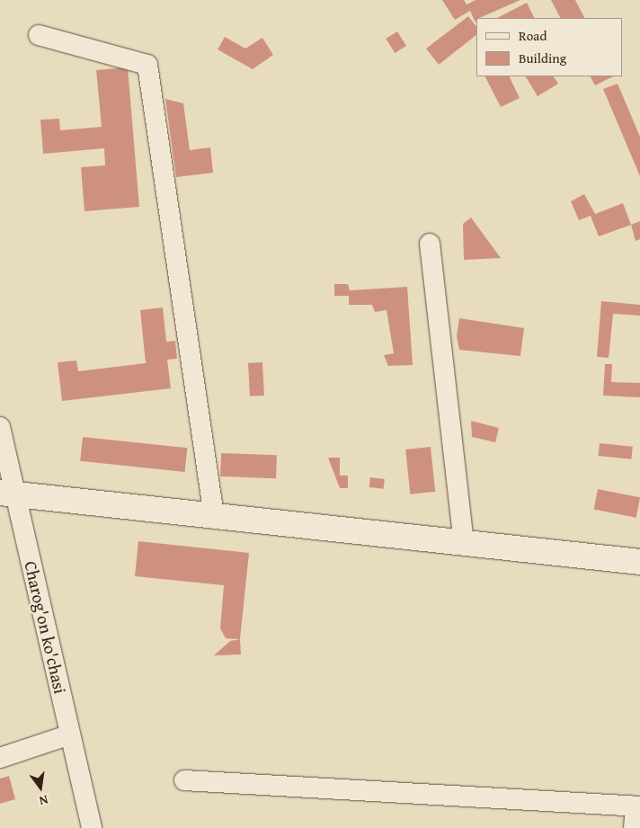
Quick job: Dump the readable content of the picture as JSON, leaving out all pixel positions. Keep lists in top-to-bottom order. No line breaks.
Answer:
{"streets":{"street":["Charog'on ko'chasi"]},"legend":["Road","Building"],"north":"bottom"}
